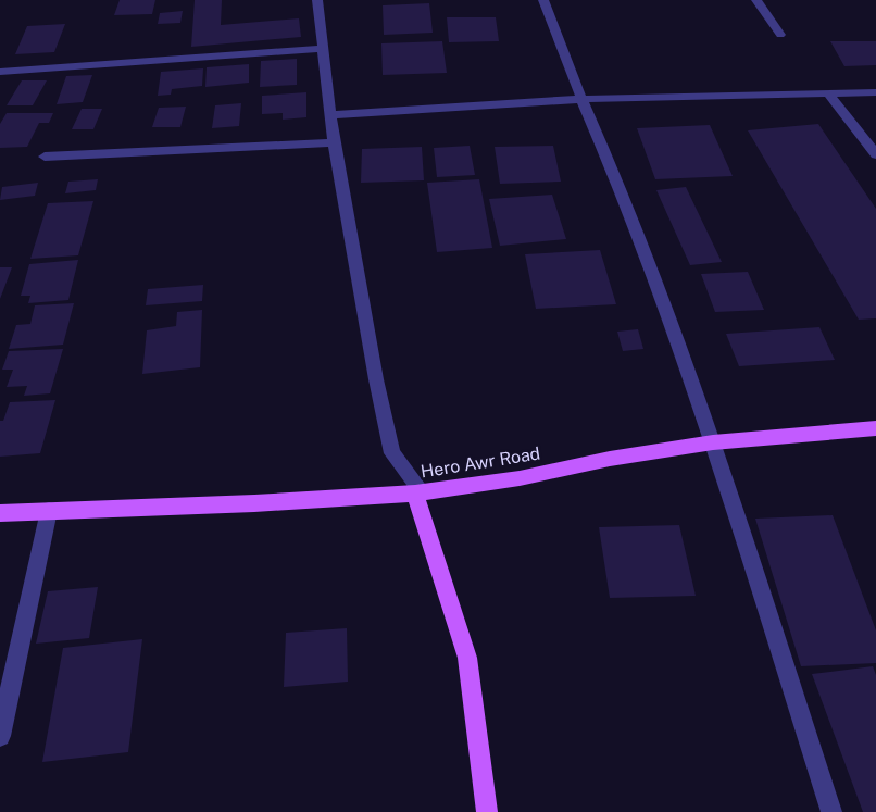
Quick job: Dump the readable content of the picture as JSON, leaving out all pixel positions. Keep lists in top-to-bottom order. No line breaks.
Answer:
{"streets":{"main road":["Hero Awr Road"]}}
